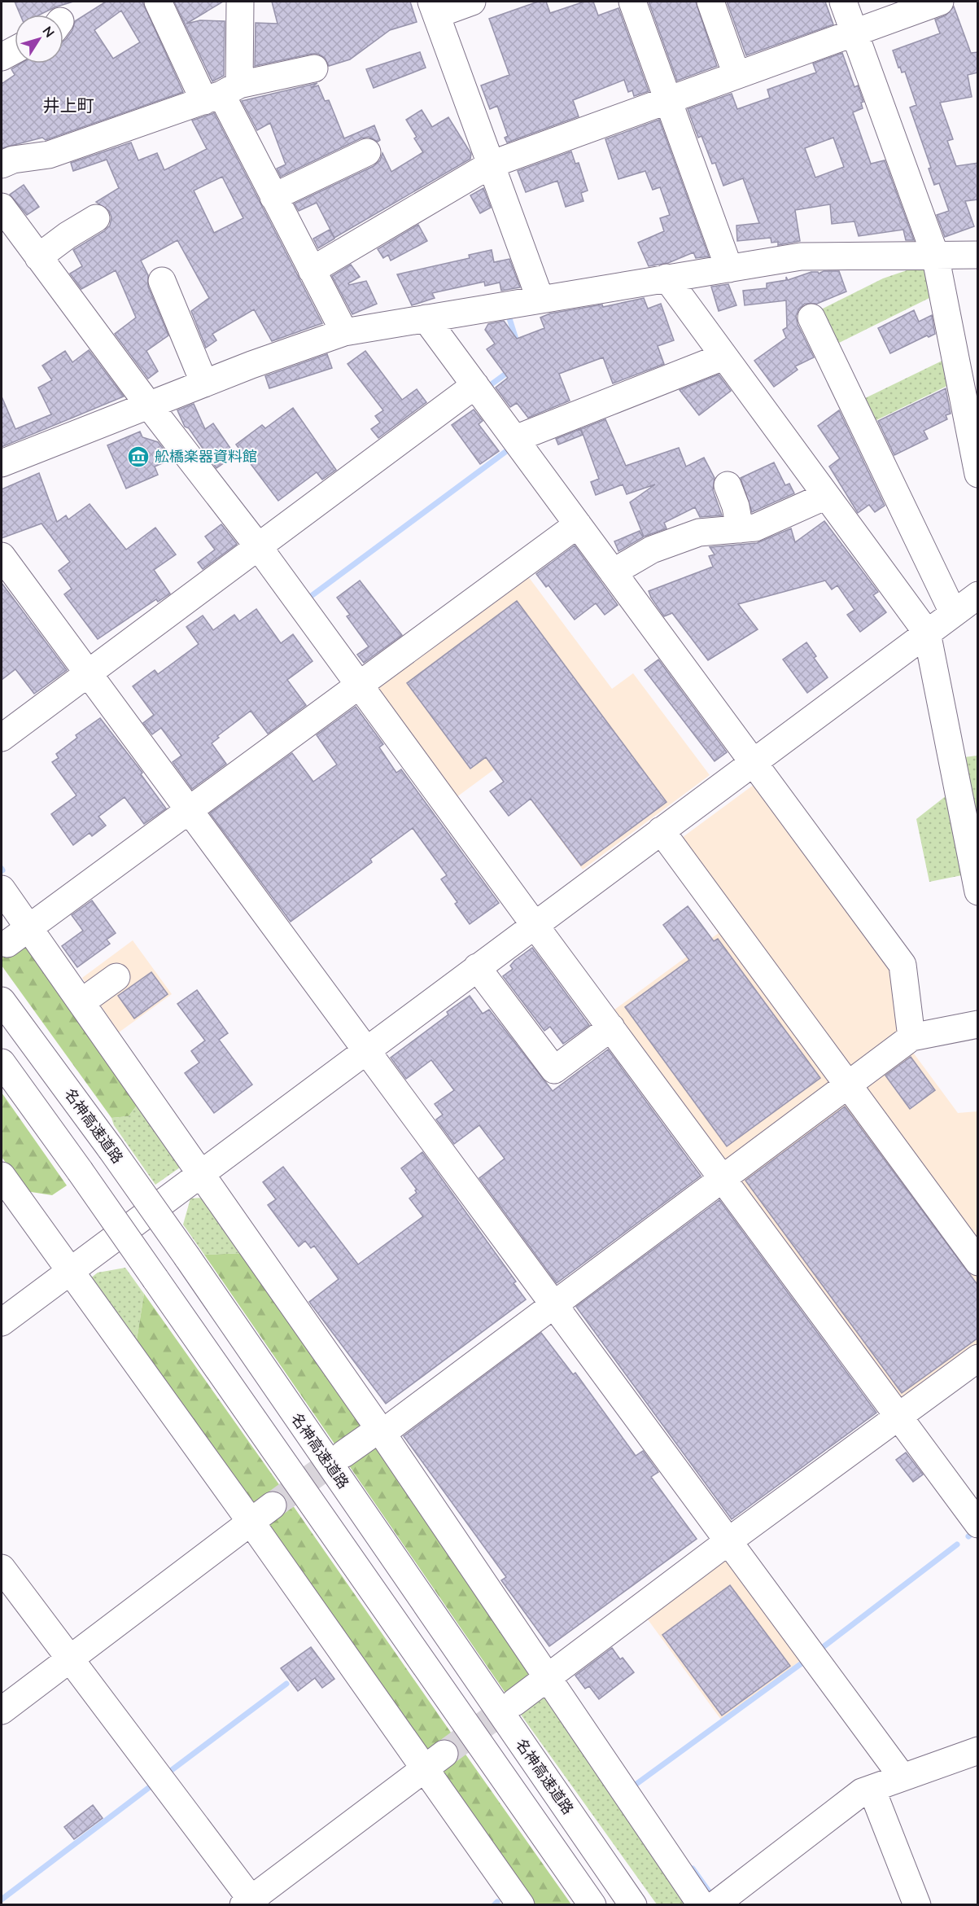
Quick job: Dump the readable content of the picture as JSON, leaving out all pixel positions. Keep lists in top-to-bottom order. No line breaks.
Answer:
{"streets":{"main road":["名神高速道路"]},"districts":["井上町"],"places":{"museum":["舩橋楽器資料館"]},"north":"top right"}
